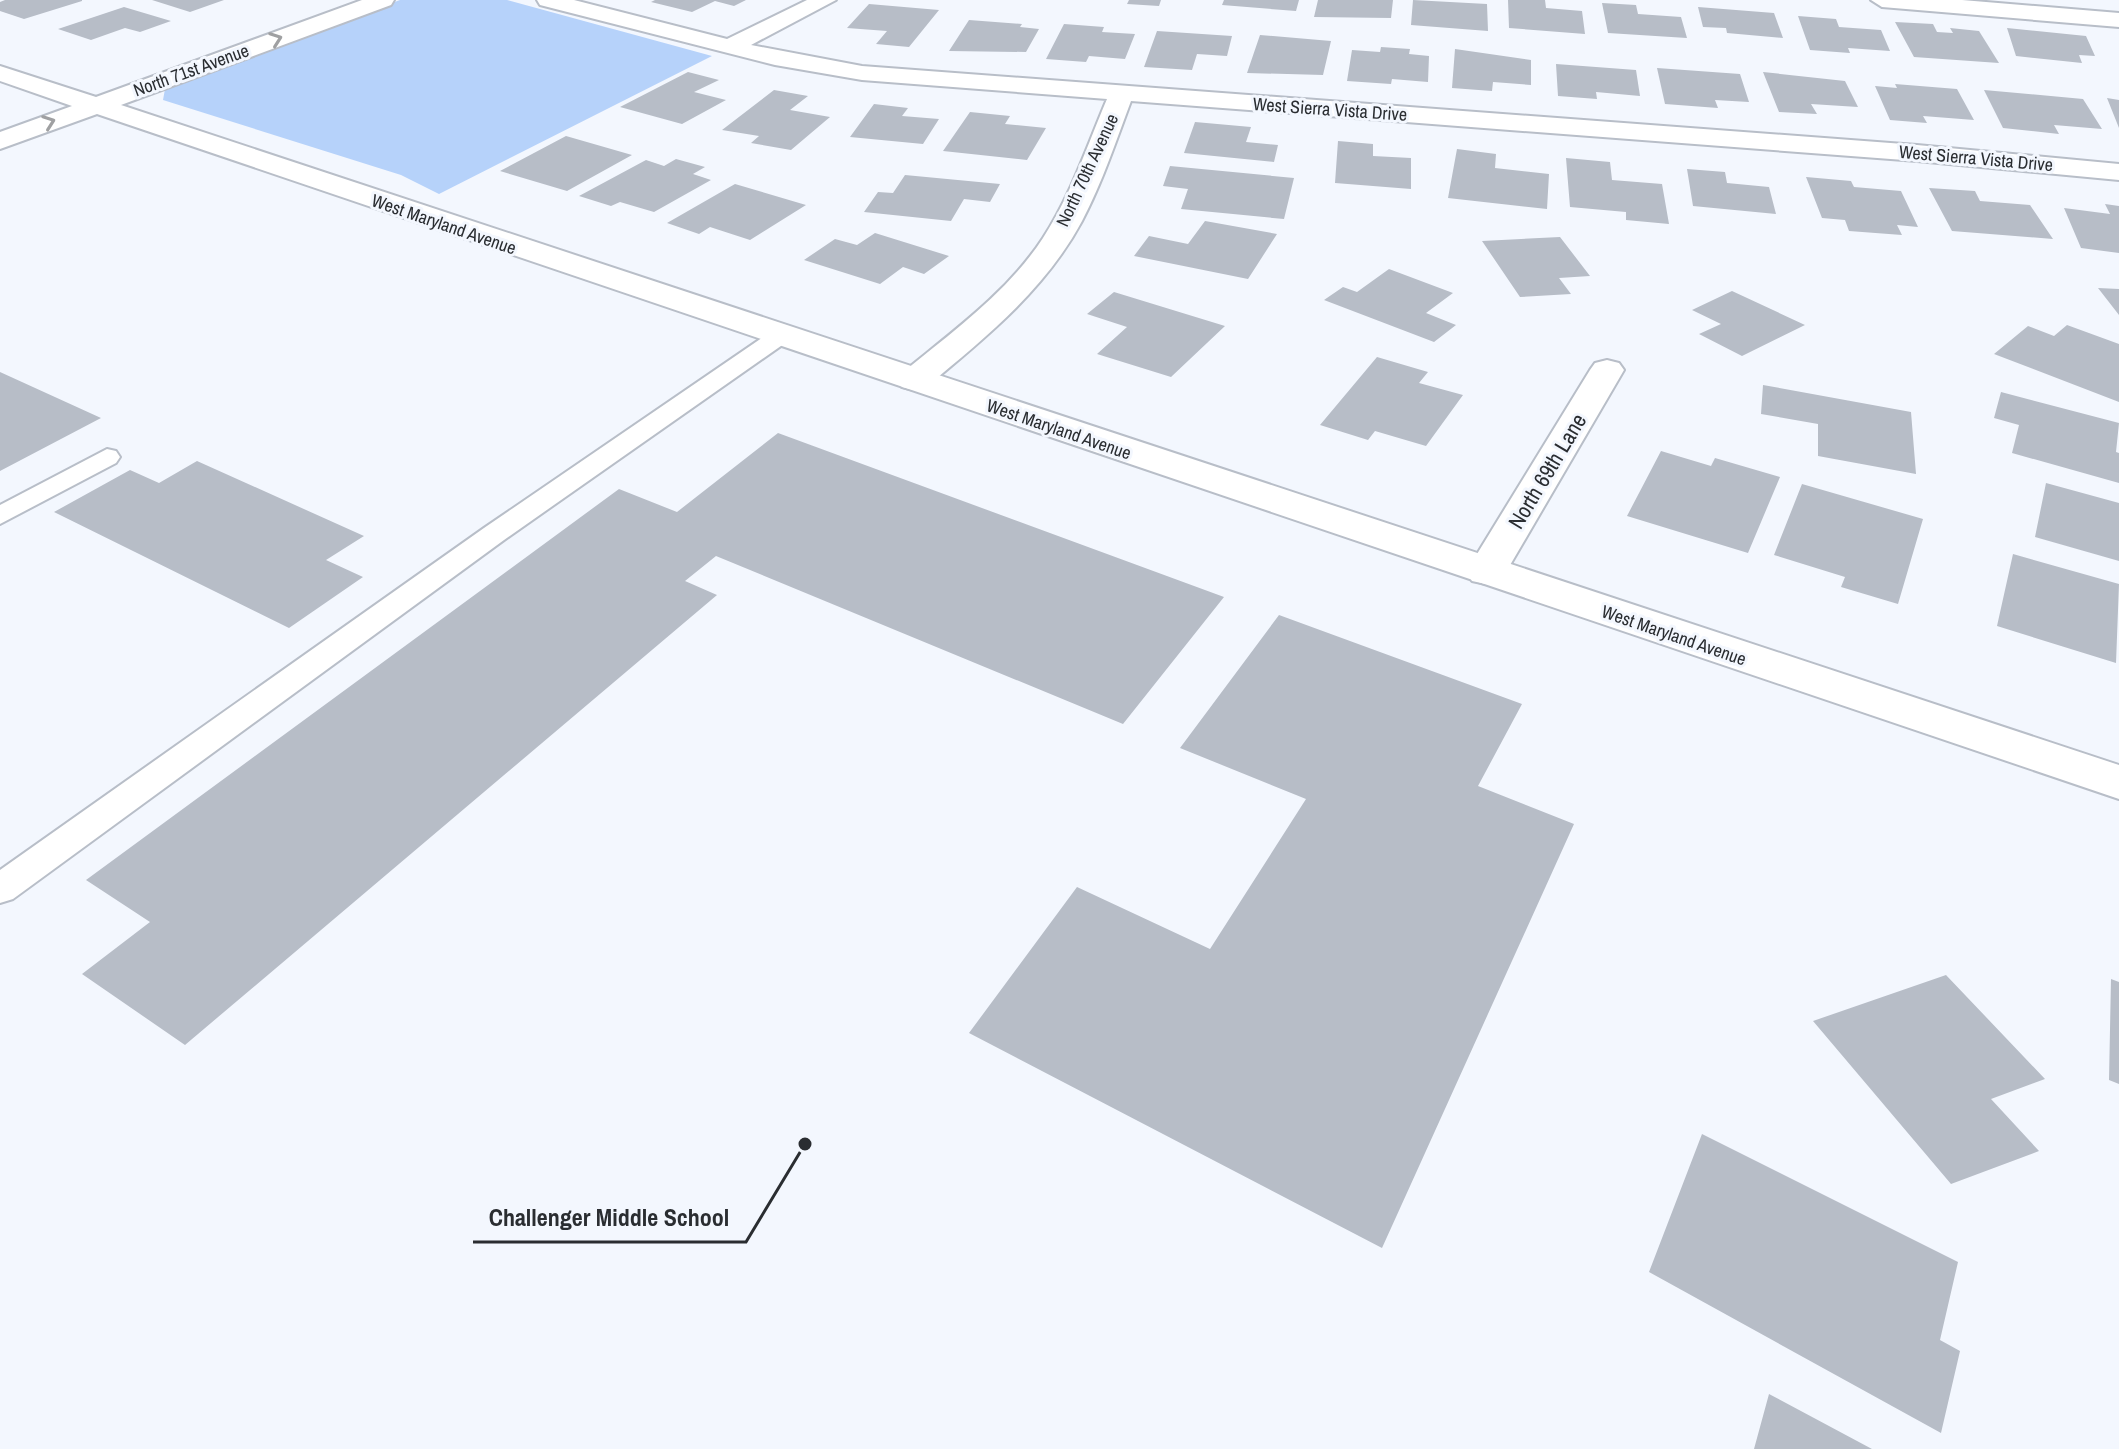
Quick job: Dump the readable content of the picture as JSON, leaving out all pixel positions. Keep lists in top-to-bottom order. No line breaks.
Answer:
{"streets":{"street":["North 71st Avenue","West Sierra Vista Drive","North 70th Avenue","West Maryland Avenue","North 69th Lane"]},"crossings":[["North 71st Avenue","West Maryland Avenue"],["West Sierra Vista Drive","North 70th Avenue"],["North 70th Avenue","West Maryland Avenue"],["West Maryland Avenue","North 69th Lane"]],"one_way":["North 71st Avenue"],"places":["Challenger Middle School"]}
